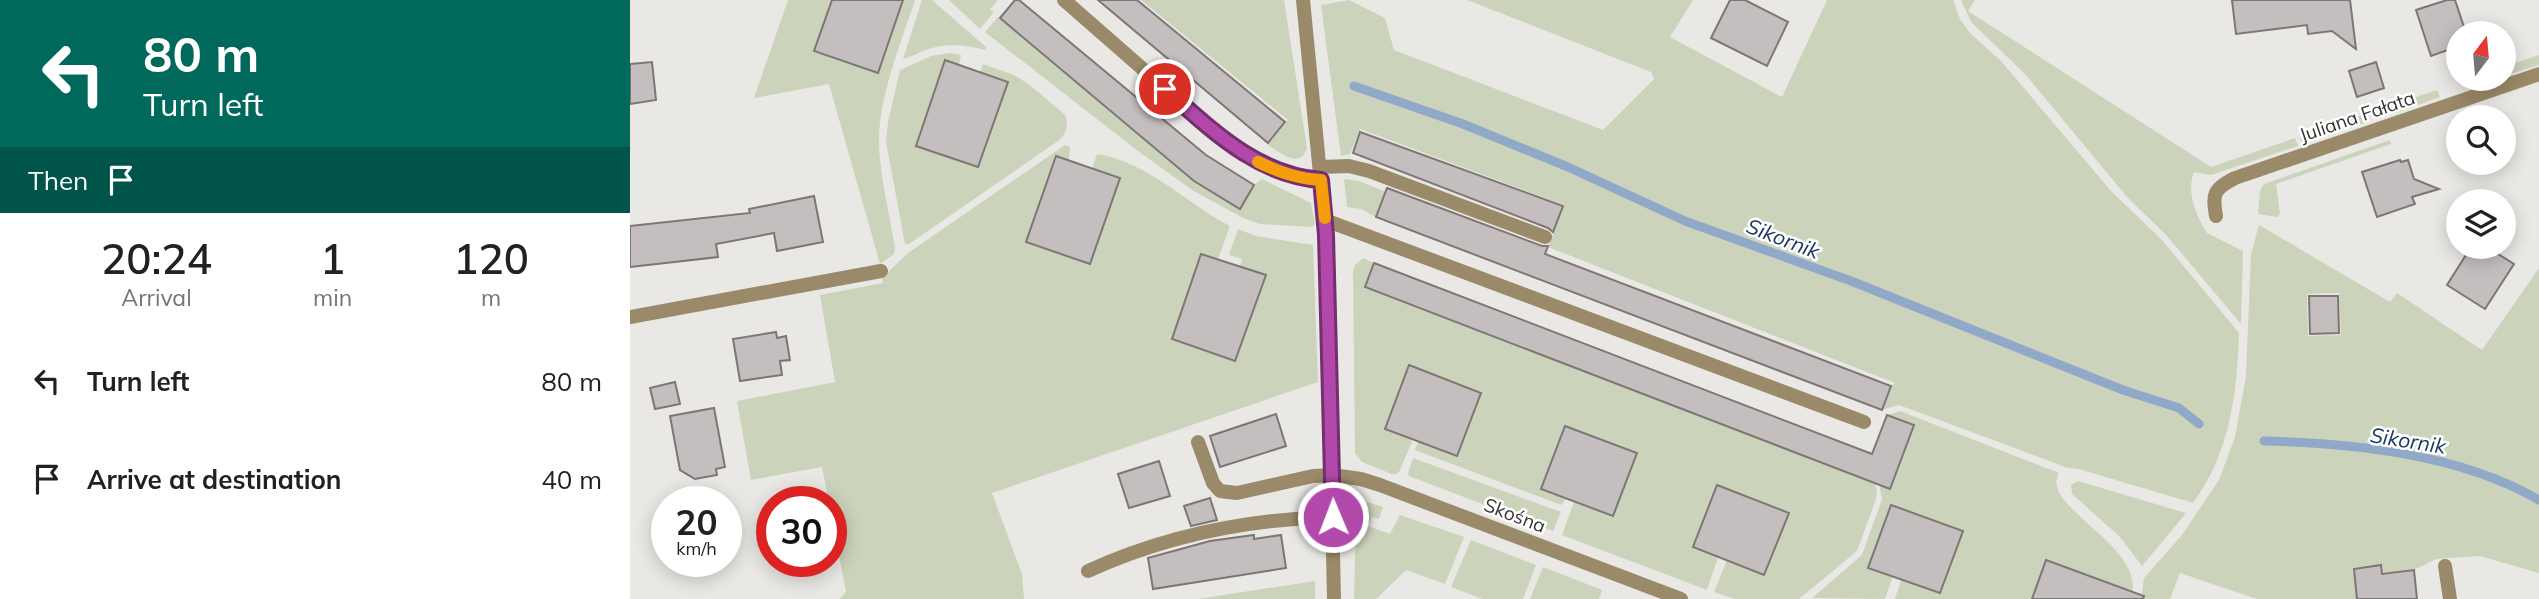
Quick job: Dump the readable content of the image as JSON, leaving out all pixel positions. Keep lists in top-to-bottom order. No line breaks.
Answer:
{"streets":{"street":["Juliana Fałata","Skośna"]},"water":["Sikornik"],"north":"top","page":{"turn":["80 m","Turn left"],"then":"Then","eta":["20:24","Arrival","1","min","120","m"],"list":[{"name":"Turn left","value":"80 m"},{"name":"Arrive at destination","value":"40 m"}],"speed":"20 km/h","limit":"30"}}
